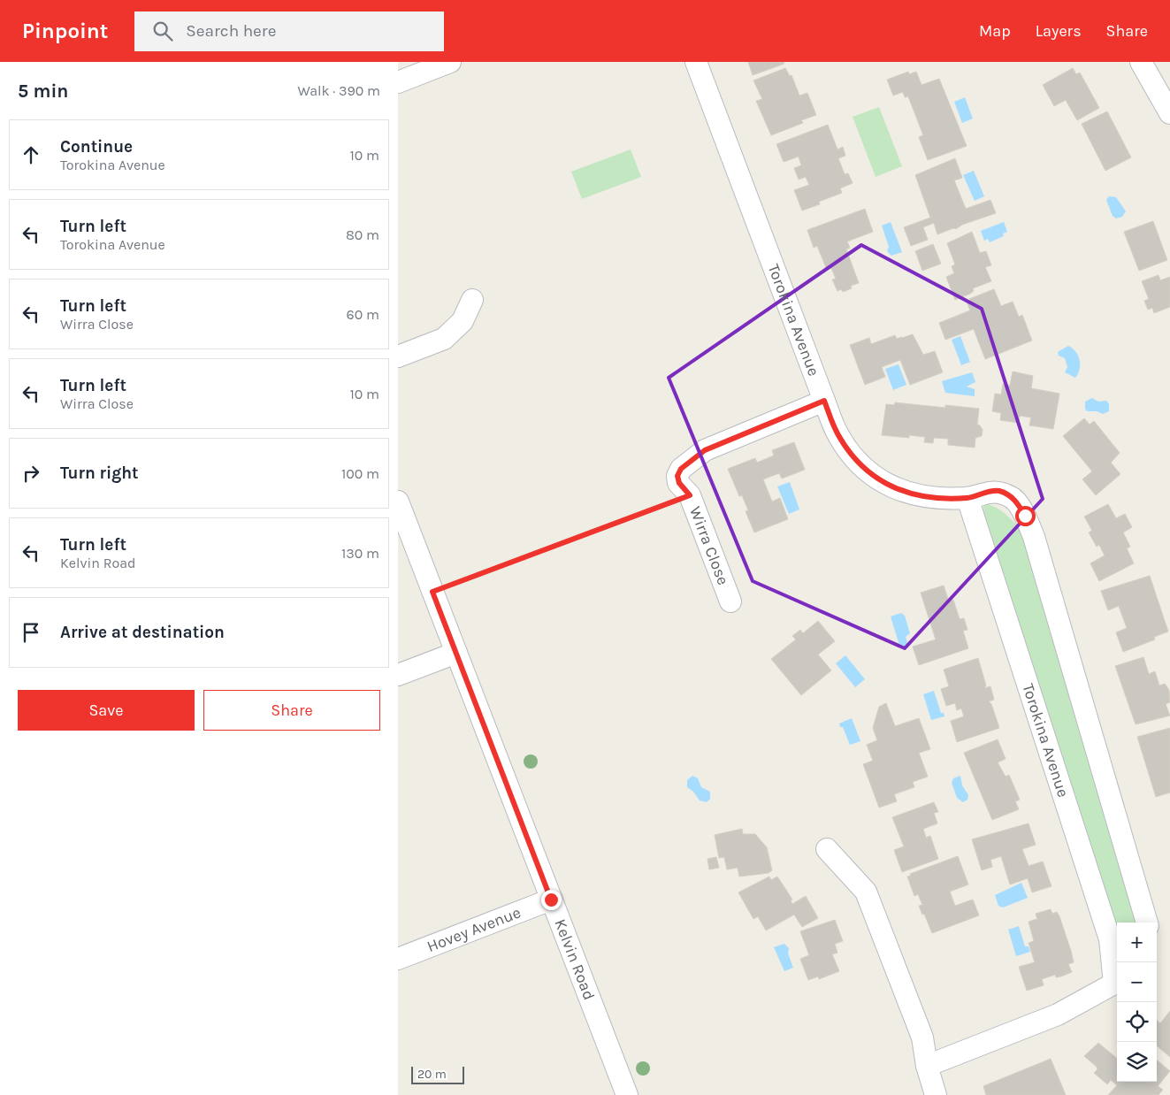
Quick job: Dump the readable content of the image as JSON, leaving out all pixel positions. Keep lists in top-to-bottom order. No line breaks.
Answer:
{"streets":{"street":["Torokina Avenue","Wirra Close","Hovey Avenue","Kelvin Road"]},"crossings":[["Torokina Avenue","Wirra Close"],["Hovey Avenue","Kelvin Road"]],"scale_bar":"20 m","page":{"header":"Pinpoint","search":"Search here","nav":["Map","Layers","Share"],"heading":["5 min","Walk · 390 m"],"list":[["Continue","Torokina Avenue","10 m"],["Turn left","Torokina Avenue","80 m"],["Turn left","Wirra Close","60 m"],["Turn left","Wirra Close","10 m"],["Turn right","100 m"],["Turn left","Kelvin Road","130 m"],"Arrive at destination"],"buttons":["Save","Share"],"map_buttons":["+","−"],"scale":"20 m"}}
